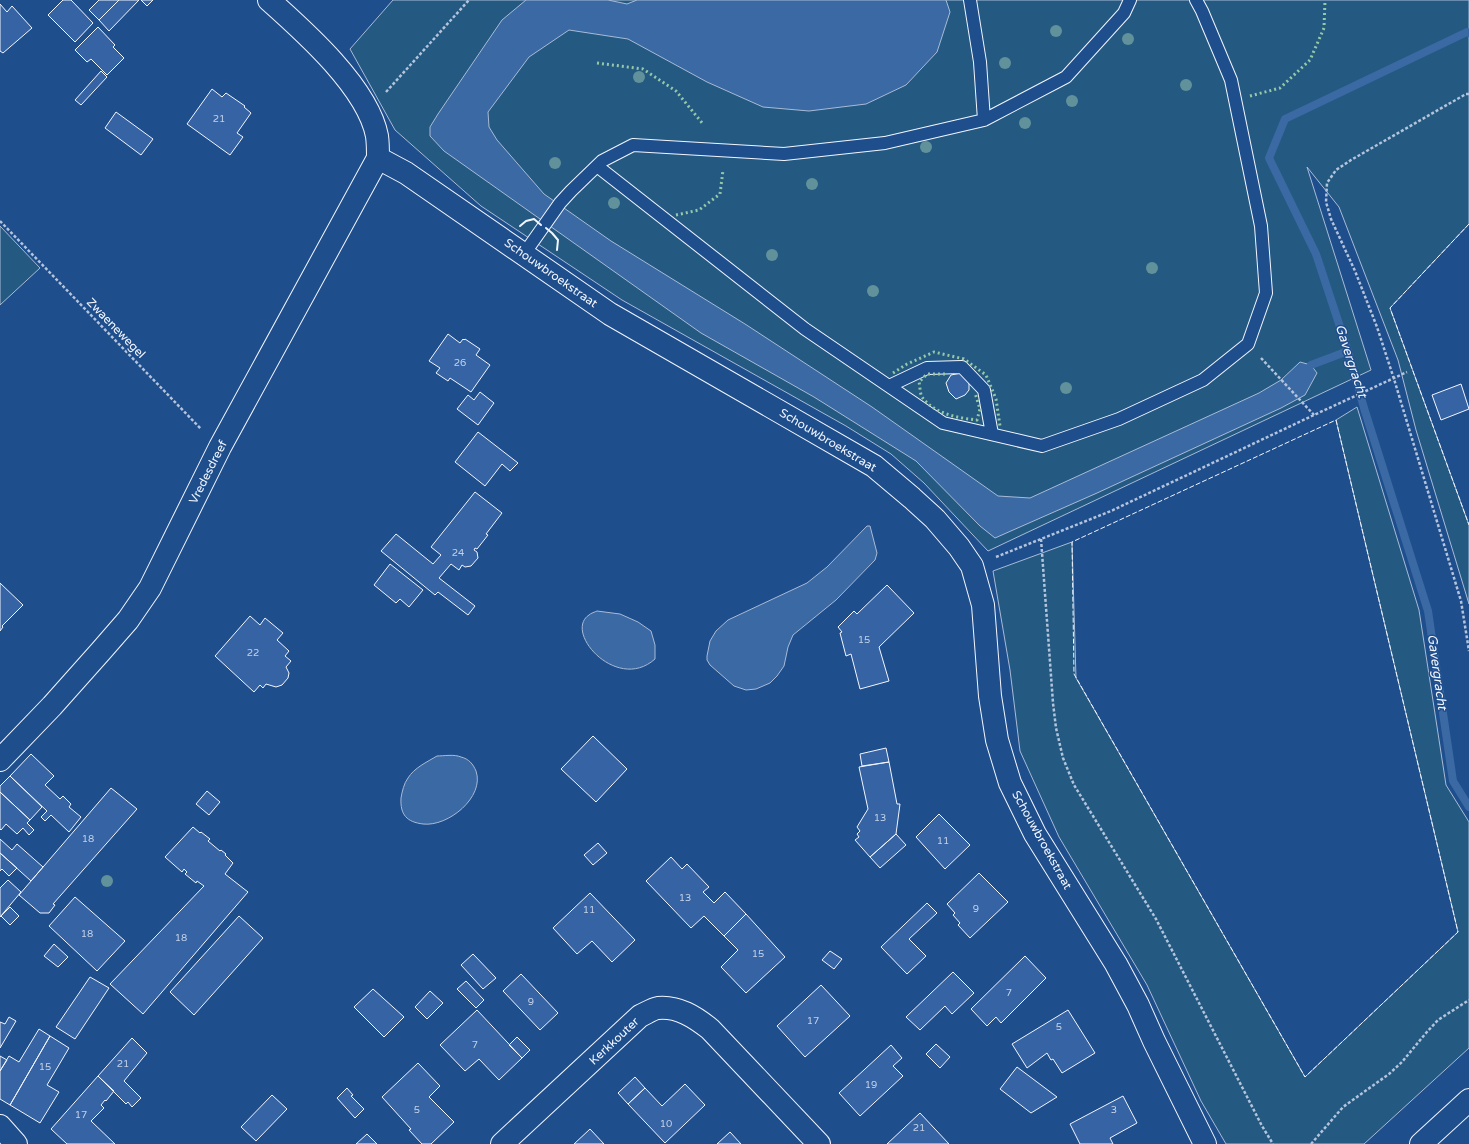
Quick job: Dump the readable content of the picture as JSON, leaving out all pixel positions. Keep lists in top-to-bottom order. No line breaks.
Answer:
{"streets":{"street":["Schouwbroekstraat","Vredesdreef","Kerkkouter"],"path":["Zwaenewegel"]},"crossings":[["Schouwbroekstraat","Vredesdreef"],["Zwaenewegel","Vredesdreef"]],"water":["Gavergracht"],"house_numbers":["21","26","24","15","22","13","18","11","13","9","11","18","18","15","7","9","17","5","7","21","15","19","5","3","17","10","21"]}
